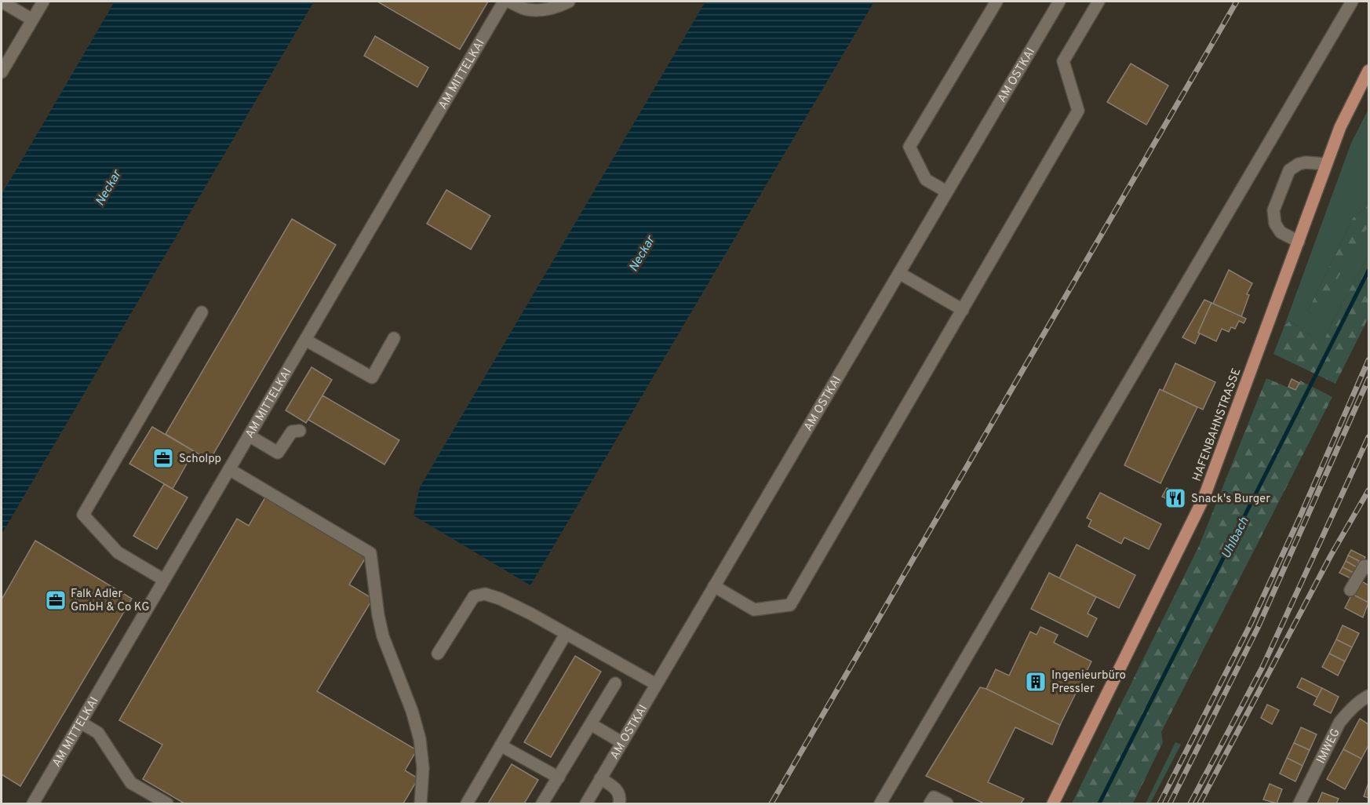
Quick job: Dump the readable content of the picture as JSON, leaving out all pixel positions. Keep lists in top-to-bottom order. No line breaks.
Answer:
{"streets":{"main road":["HAFENBAHNSTRASSE"],"street":["AM MITTELKAI","AM OSTKAI","IMWEG"]},"water":["Neckar","Uhlbach"],"places":{"office":["Scholpp","Falk Adler GmbH & Co KG"],"restaurant":["Snack's Burger"],"building":["Ingenieurbüro Pressler"]}}
